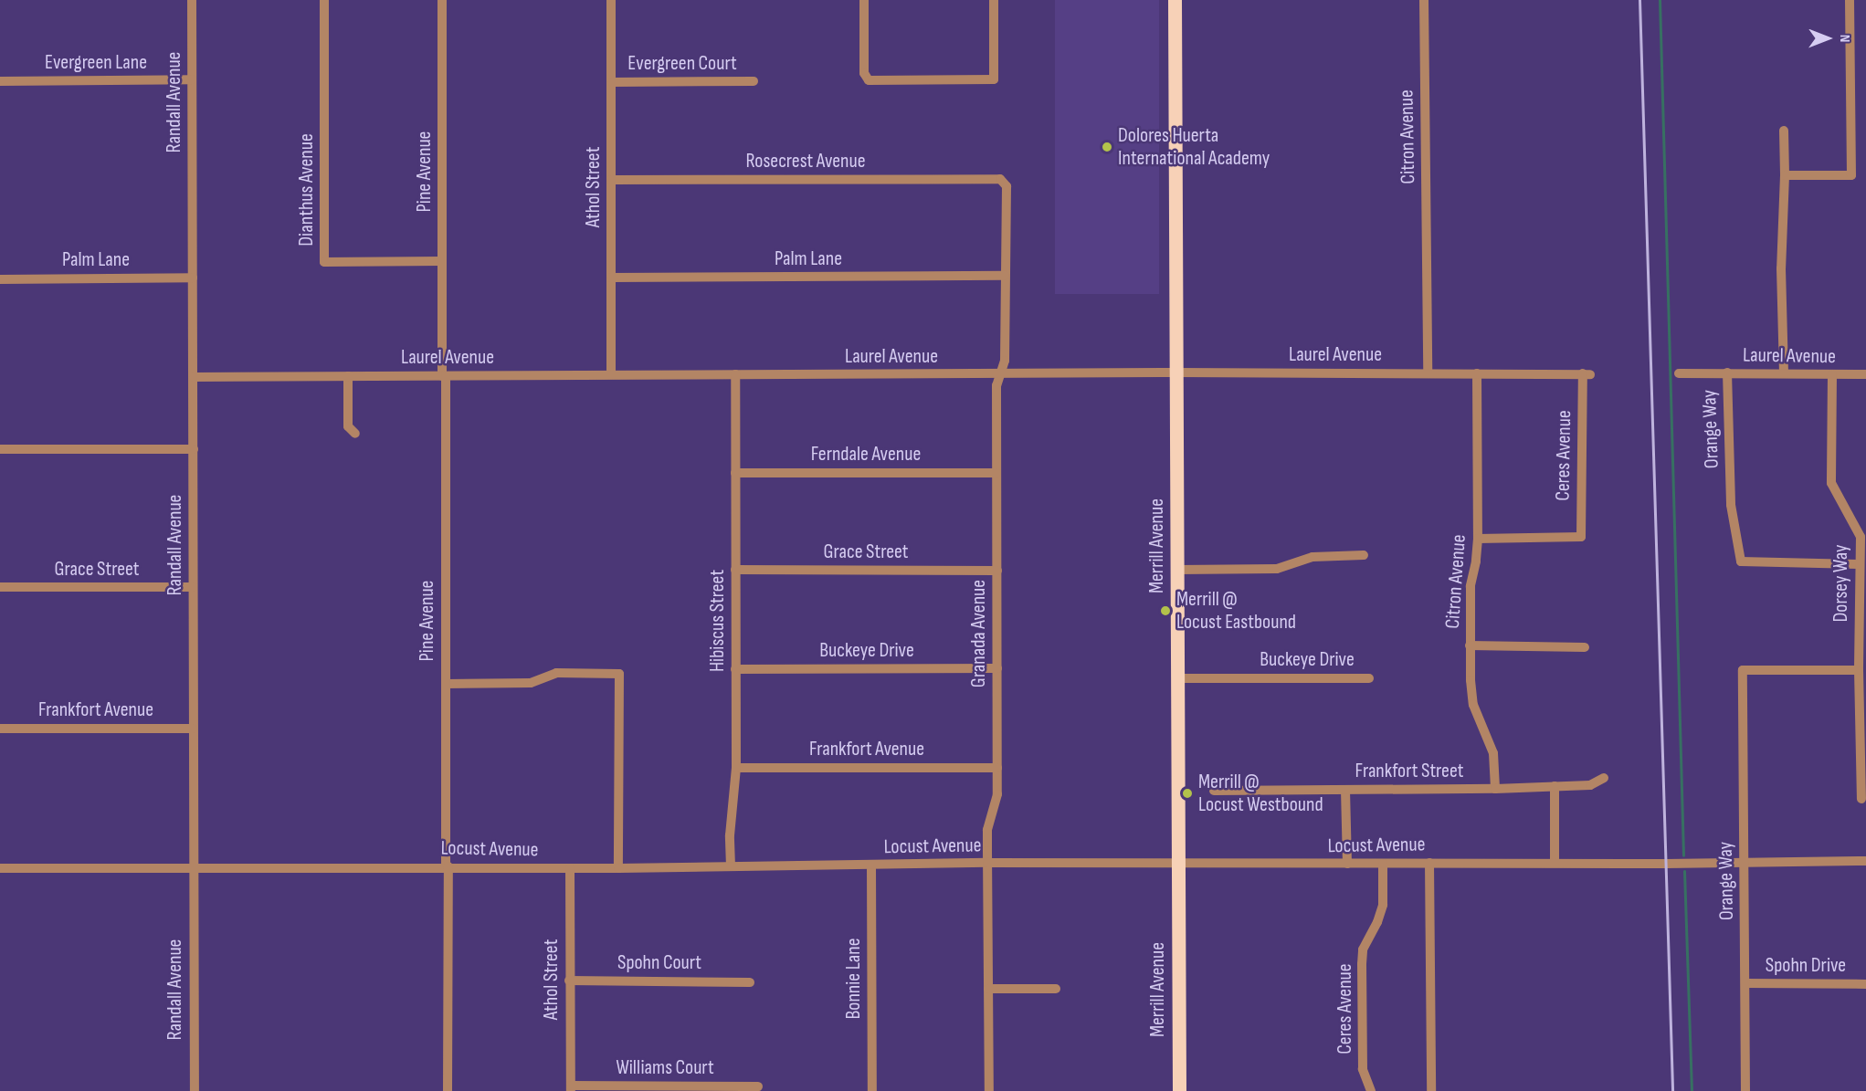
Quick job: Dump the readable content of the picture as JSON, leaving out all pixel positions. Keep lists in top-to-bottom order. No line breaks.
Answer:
{"streets":{"main road":["Merrill Avenue"],"street":["Evergreen Lane","Evergreen Court","Randall Avenue","Citron Avenue","Rosecrest Avenue","Pine Avenue","Athol Street","Dianthus Avenue","Palm Lane","Laurel Avenue","Orange Way","Ferndale Avenue","Ceres Avenue","Grace Street","Dorsey Way","Hibiscus Street","Granada Avenue","Buckeye Drive","Frankfort Avenue","Frankfort Street","Locust Avenue","Spohn Court","Spohn Drive","Bonnie Lane","Williams Court"]},"crossings":[["Evergreen Lane","Randall Avenue"],["Evergreen Court","Athol Street"],["Randall Avenue","Palm Lane"],["Randall Avenue","Laurel Avenue"],["Randall Avenue","Grace Street"],["Randall Avenue","Frankfort Avenue"],["Randall Avenue","Locust Avenue"],["Citron Avenue","Laurel Avenue"],["Citron Avenue","Ceres Avenue"],["Citron Avenue","Frankfort Street"],["Rosecrest Avenue","Athol Street"],["Rosecrest Avenue","Granada Avenue"],["Pine Avenue","Dianthus Avenue"],["Pine Avenue","Laurel Avenue"],["Pine Avenue","Locust Avenue"],["Athol Street","Palm Lane"],["Athol Street","Laurel Avenue"],["Athol Street","Locust Avenue"],["Athol Street","Spohn Court"],["Athol Street","Williams Court"],["Palm Lane","Granada Avenue"],["Laurel Avenue","Orange Way"],["Laurel Avenue","Ceres Avenue"],["Laurel Avenue","Merrill Avenue"],["Laurel Avenue","Dorsey Way"],["Laurel Avenue","Hibiscus Street"],["Laurel Avenue","Granada Avenue"],["Orange Way","Dorsey Way"],["Orange Way","Locust Avenue"],["Orange Way","Spohn Drive"],["Ferndale Avenue","Hibiscus Street"],["Ferndale Avenue","Granada Avenue"],["Ceres Avenue","Locust Avenue"],["Merrill Avenue","Buckeye Drive"],["Merrill Avenue","Locust Avenue"],["Grace Street","Hibiscus Street"],["Grace Street","Granada Avenue"],["Hibiscus Street","Buckeye Drive"],["Hibiscus Street","Frankfort Avenue"],["Hibiscus Street","Locust Avenue"],["Granada Avenue","Buckeye Drive"],["Granada Avenue","Frankfort Avenue"],["Granada Avenue","Locust Avenue"],["Locust Avenue","Bonnie Lane"]],"places":["Dolores Huerta International Academy","Merrill @ Locust Eastbound","Merrill @ Locust Westbound"],"north":"right"}
